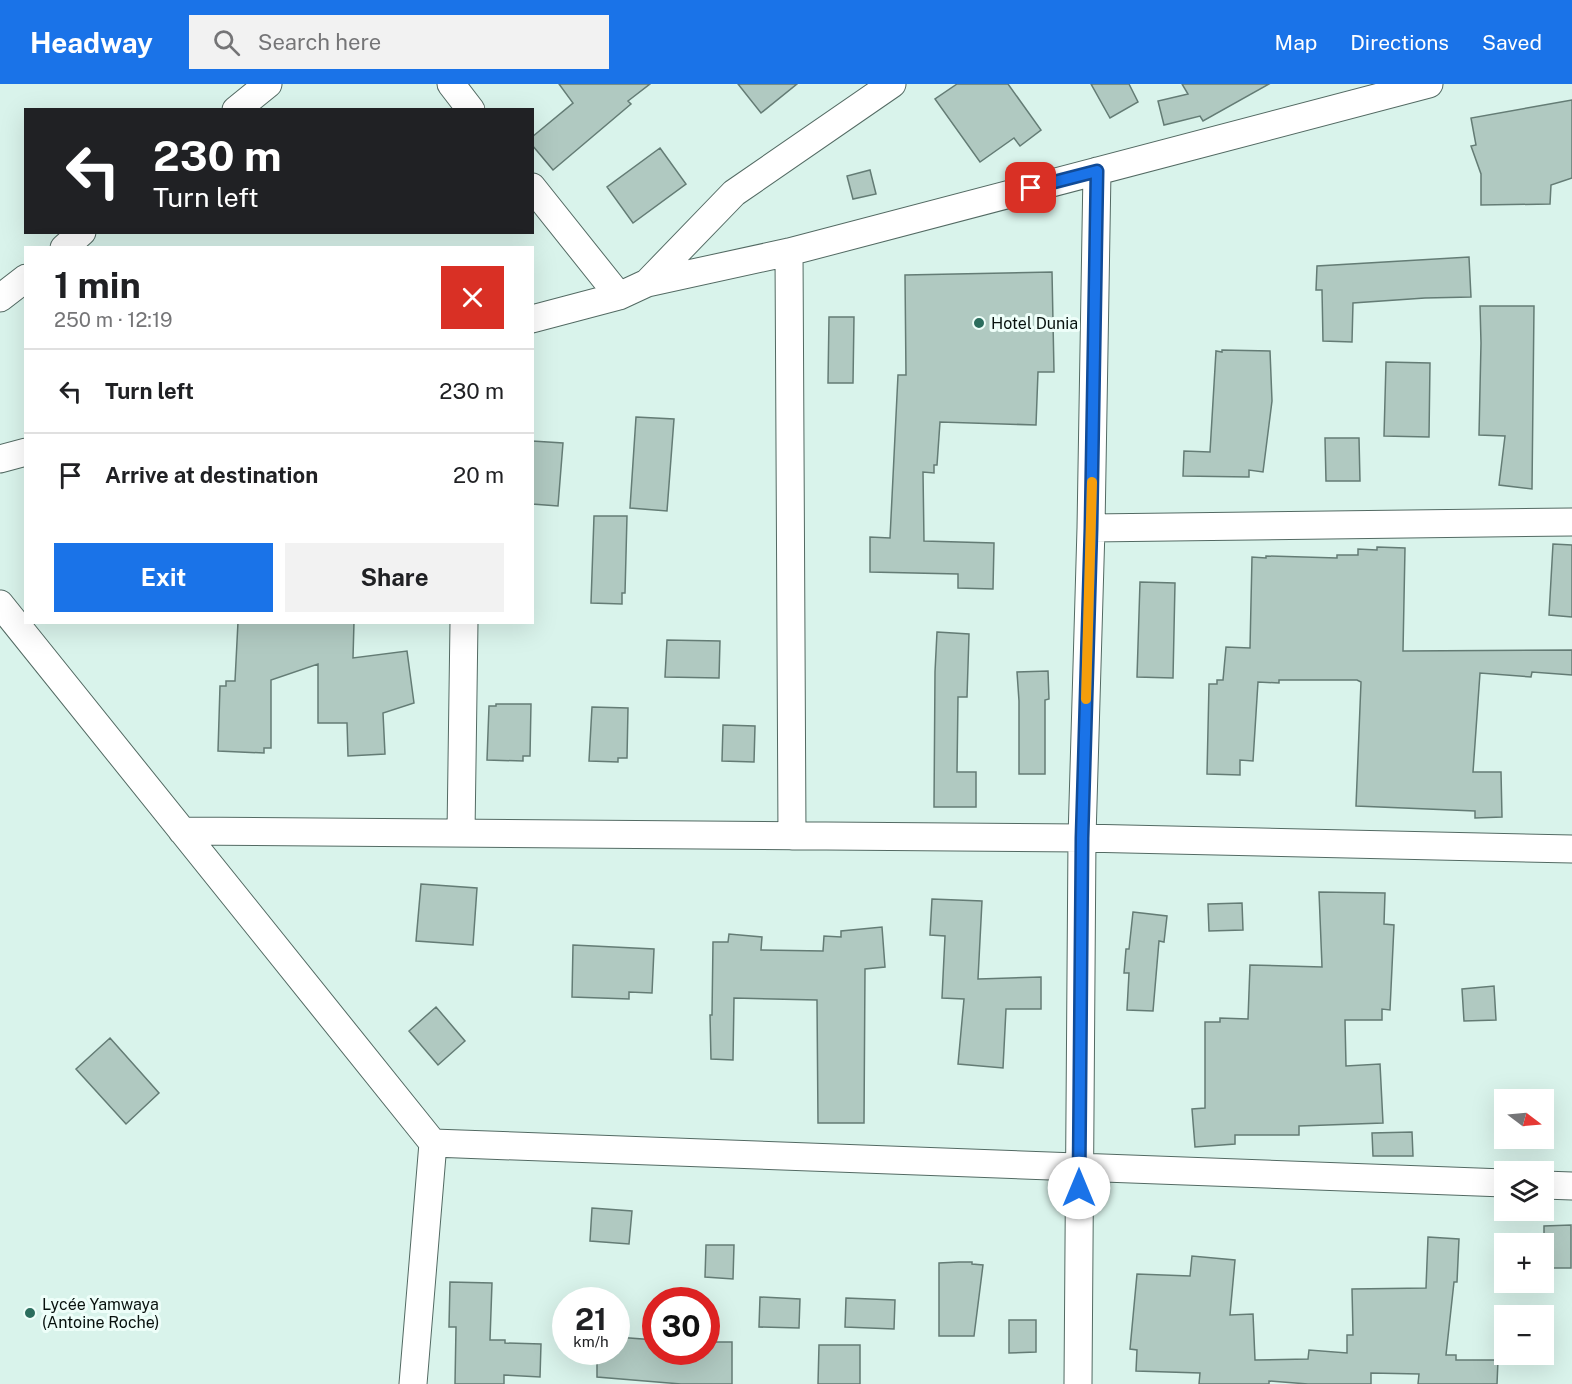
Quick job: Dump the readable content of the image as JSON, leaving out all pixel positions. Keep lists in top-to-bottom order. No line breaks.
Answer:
{"places":["Hotel Dunia","Lycée Yamwaya (Antoine Roche)"],"north":"right","page":{"header":"Headway","search":"Search here","nav":["Map","Directions","Saved"],"turn":["230 m","Turn left"],"heading":["1 min","250 m · 12:19"],"list":[{"name":"Turn left","value":"230 m"},{"name":"Arrive at destination","value":"20 m"}],"buttons":["Exit","Share"],"map_buttons":["+","−"],"speed":"21 km/h","limit":"30"}}
